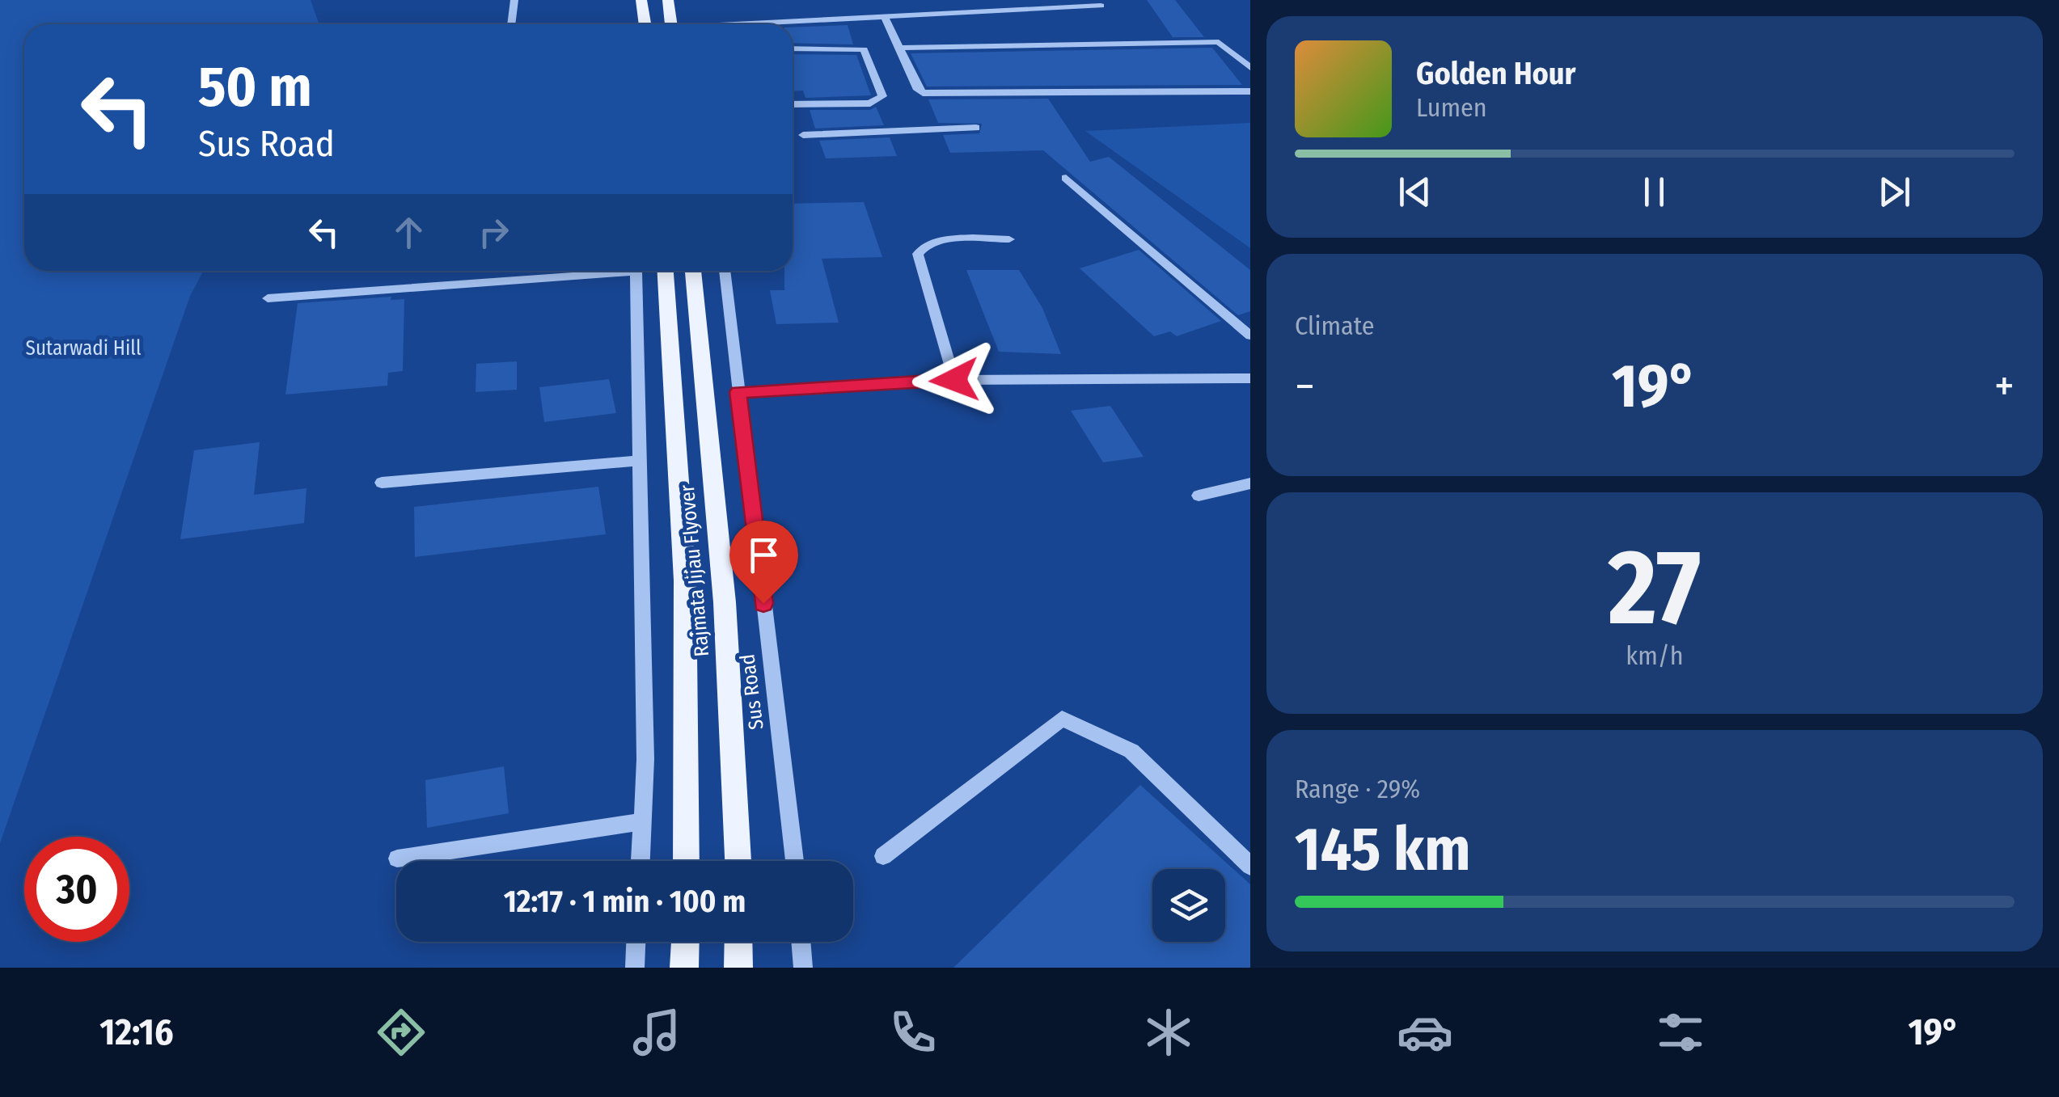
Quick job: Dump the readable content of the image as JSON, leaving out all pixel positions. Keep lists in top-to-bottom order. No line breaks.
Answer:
{"streets":{"main road":["Rajmata Jijau Flyover"],"street":["Sus Road"]},"parks":["Sutarwadi Hill"],"page":{"turn":["50 m","Sus Road"],"song":["Golden Hour","Lumen"],"tile":["Climate",["27","km/h"],["Range · 29%","145 km"]],"heat":["−","19°","+"],"limit":"30","trip":"12:17 · 1 min · 100 m","tabs":["12:16","19°"]}}
